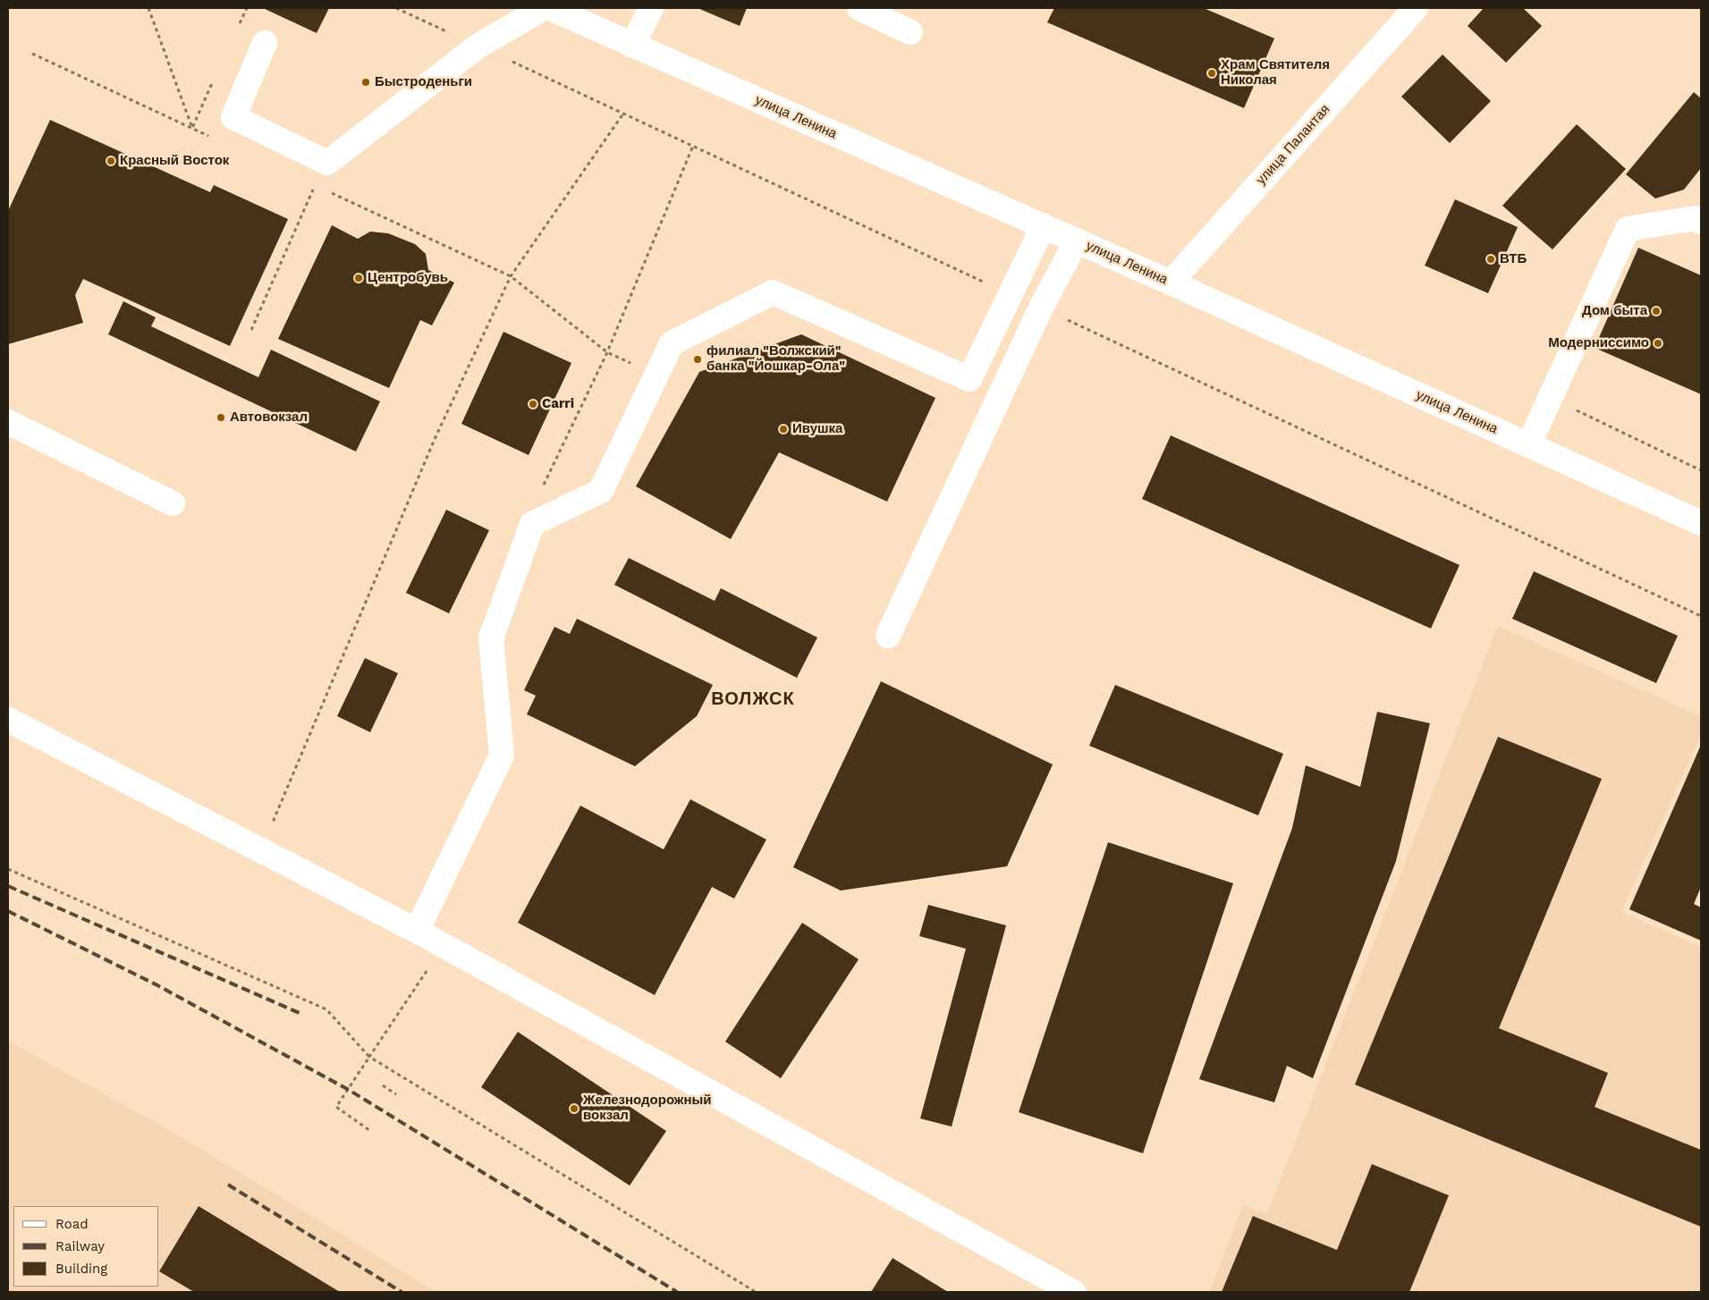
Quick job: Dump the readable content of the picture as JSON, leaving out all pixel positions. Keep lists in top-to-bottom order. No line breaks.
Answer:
{"streets":{"main road":["улица Ленина","улица Палантая"]},"crossings":[["улица Ленина","улица Палантая"]],"districts":["ВОЛЖСК"],"places":["Храм Святителя Николая","Быстроденьги","Красный Восток","ВТБ","Центробувь","Дом быта","Модерниссимо","филиал \"Волжский\" банка \"Йошкар-Ола\"","Carri","Автовокзал","Ивушка","Железнодорожный вокзал"],"legend":["Road","Railway","Building"]}
